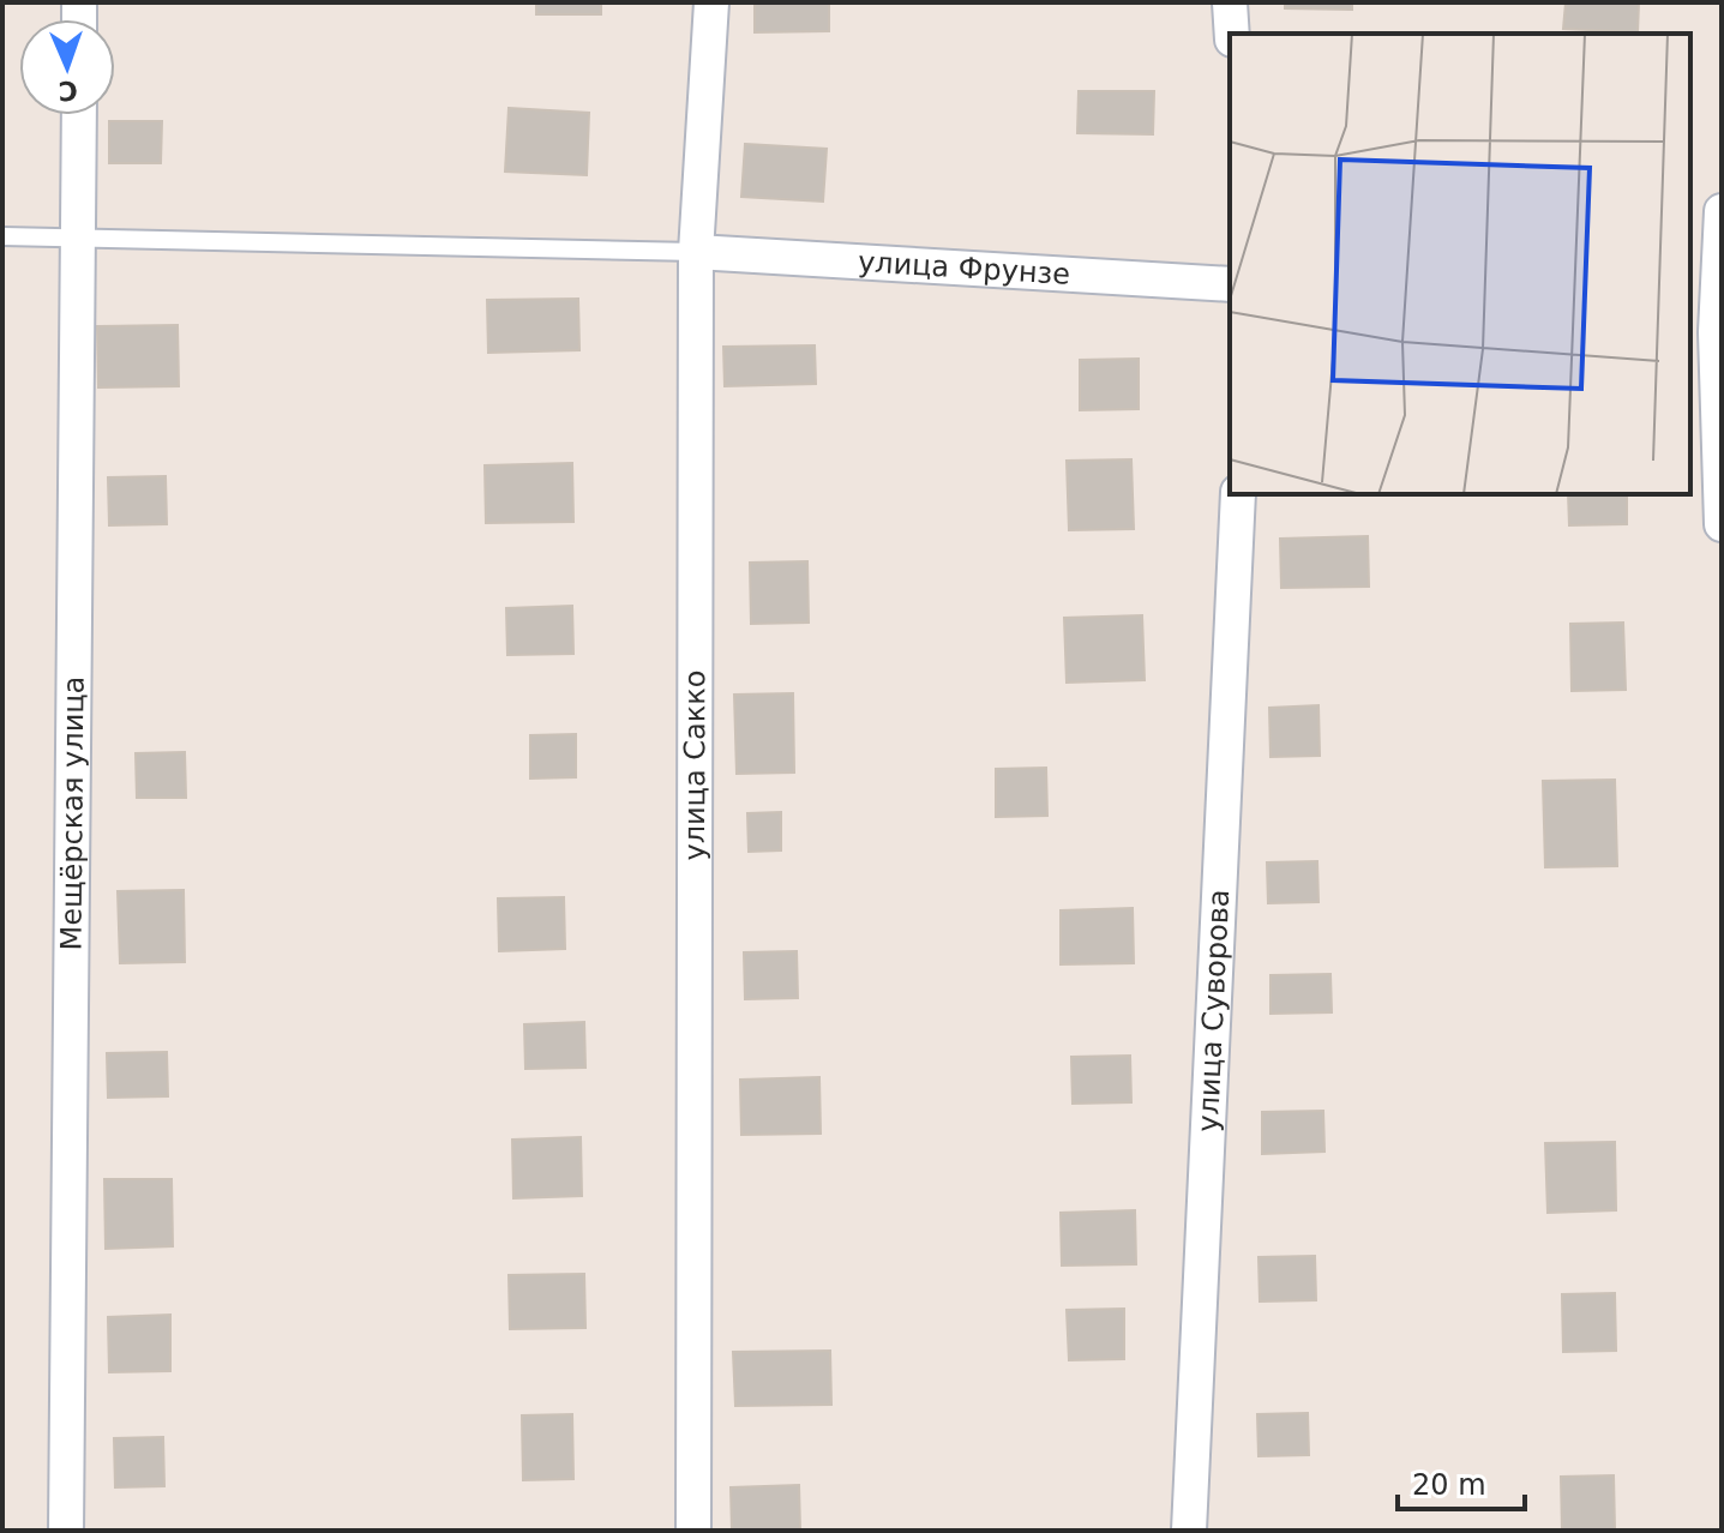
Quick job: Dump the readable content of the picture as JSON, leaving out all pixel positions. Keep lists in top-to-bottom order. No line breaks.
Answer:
{"streets":{"street":["улица Фрунзе","улица Сакко","Мещёрская улица","улица Суворова"]},"crossings":[["улица Фрунзе","улица Сакко"]],"scale_bar":"20 m","north":"bottom"}
